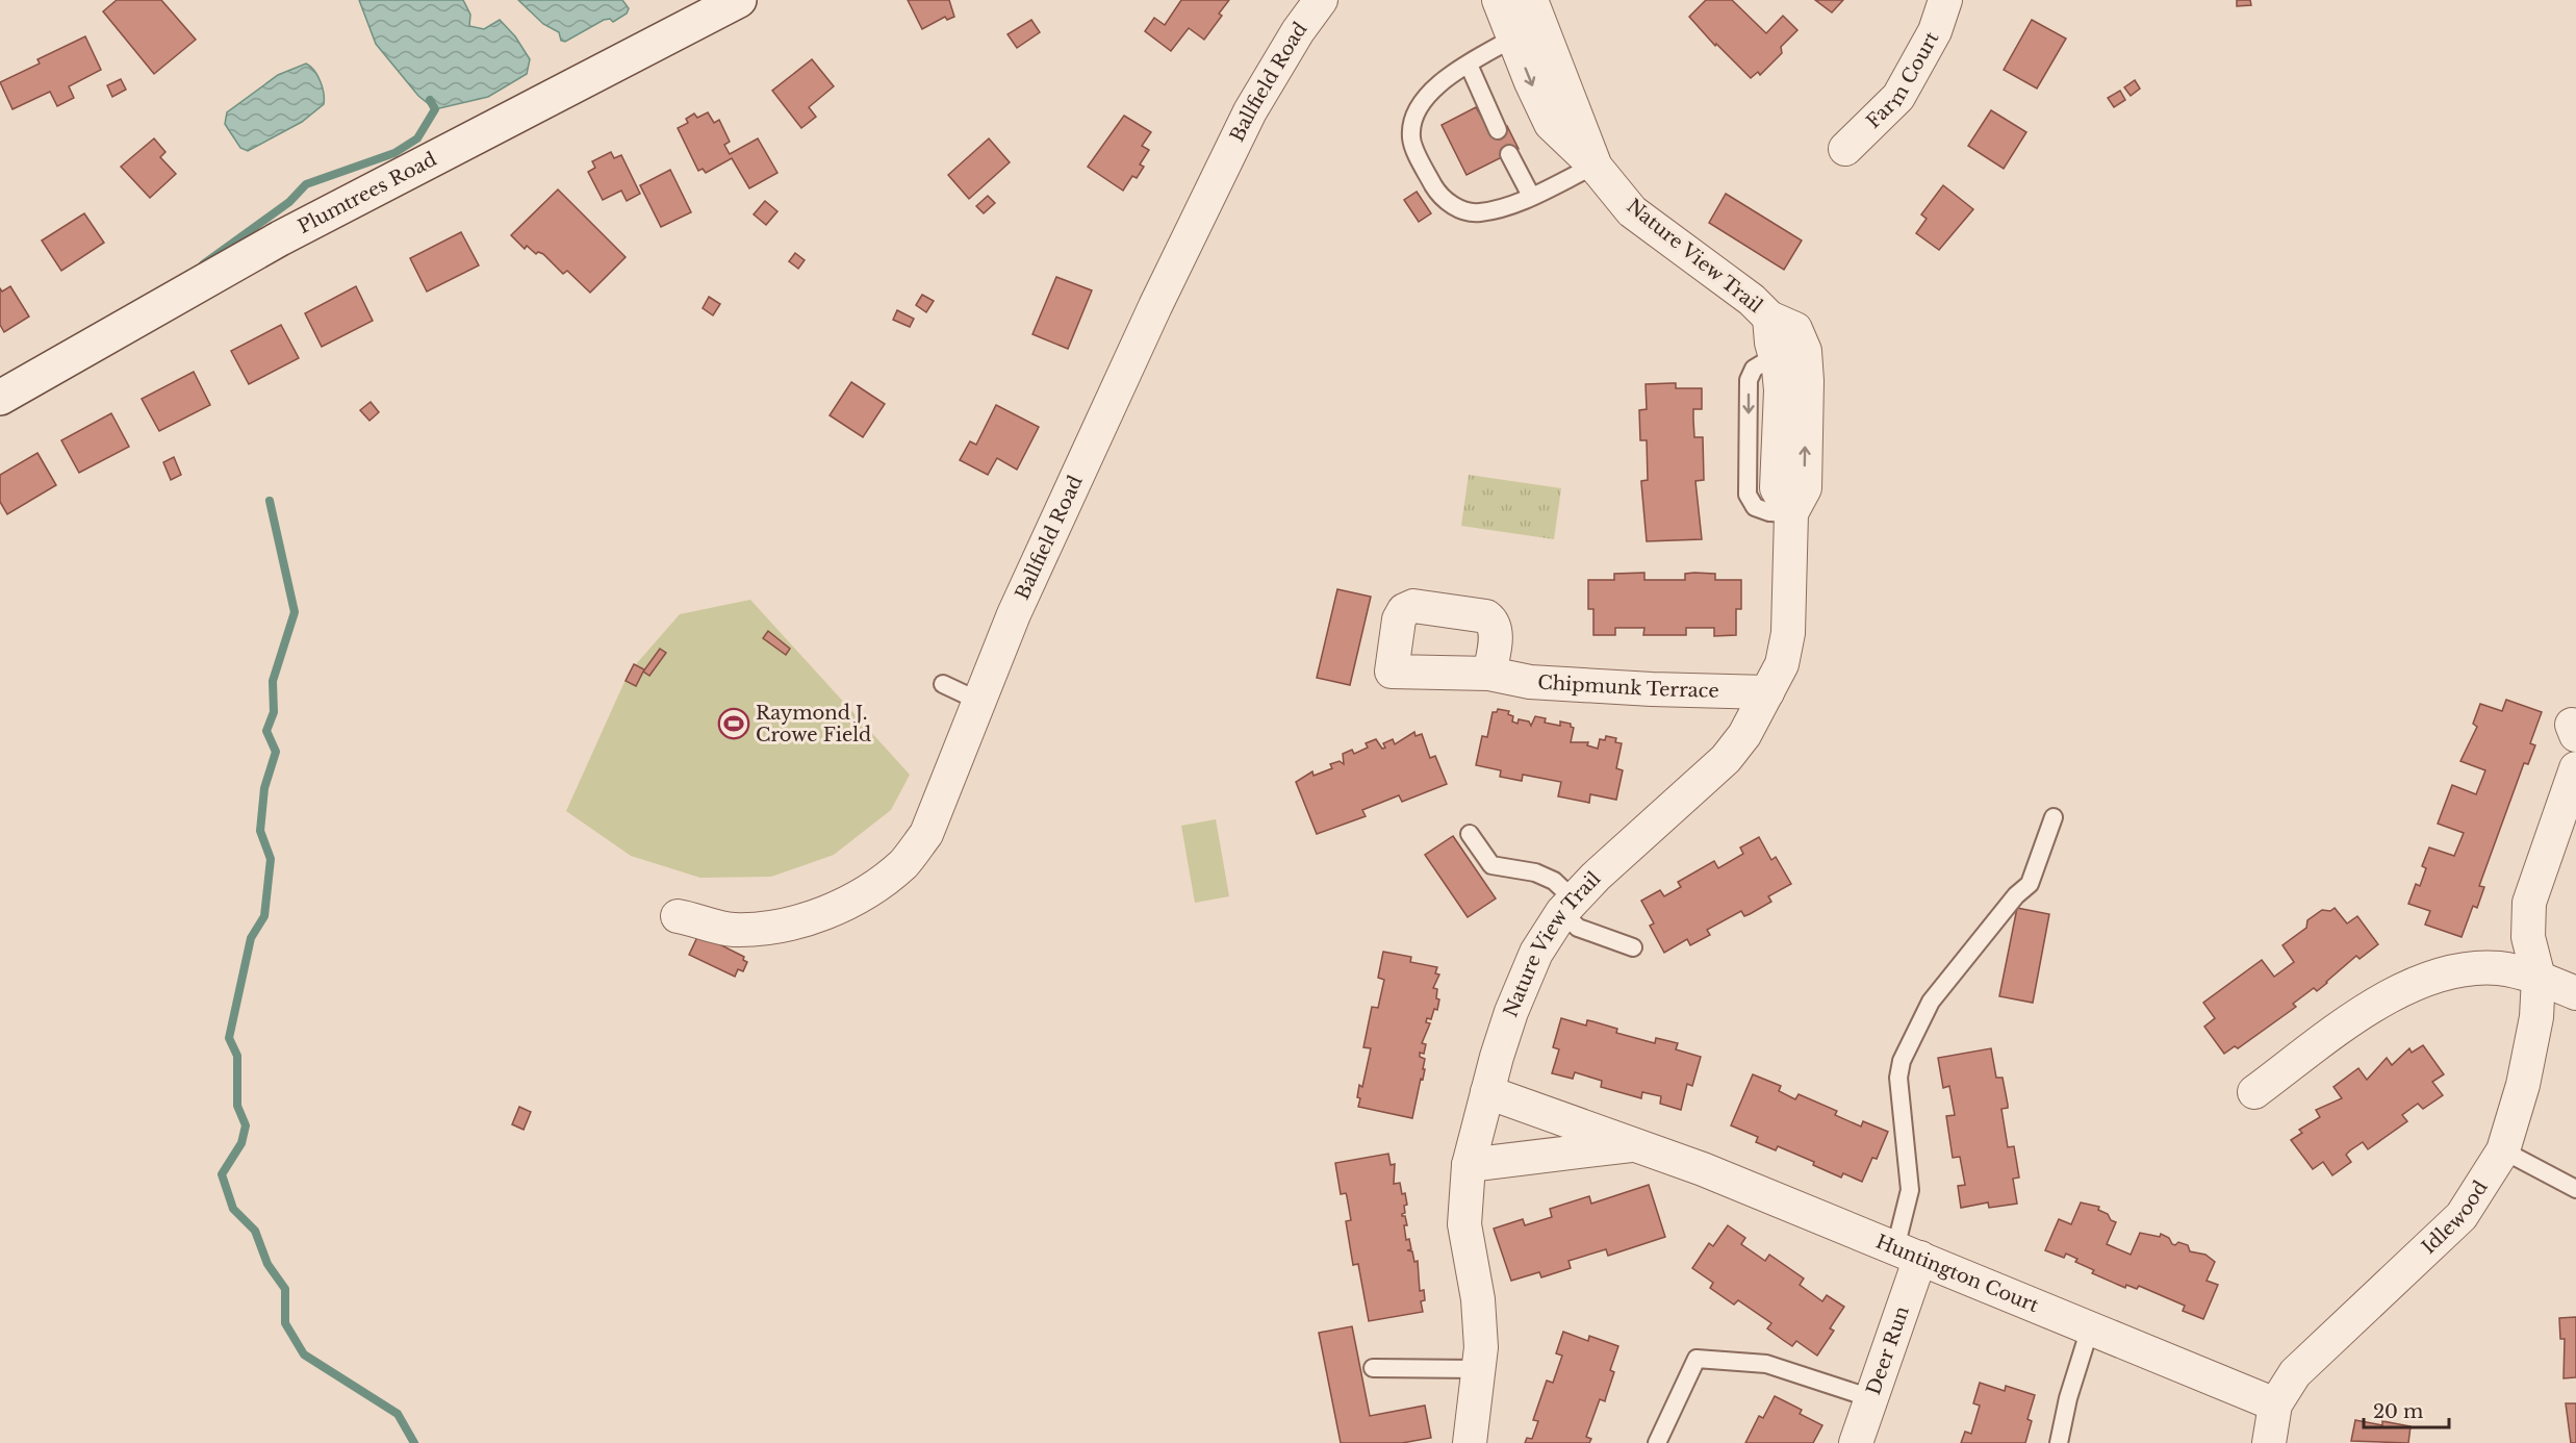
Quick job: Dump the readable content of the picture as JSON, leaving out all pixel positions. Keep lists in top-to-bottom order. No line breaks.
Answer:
{"streets":{"main road":["Plumtrees Road"],"street":["Farm Court","Ballfield Road","Nature View Trail","Chipmunk Terrace","Idlewood","Huntington Court","Deer Run"]},"crossings":[["Nature View Trail","Chipmunk Terrace"],["Nature View Trail","Huntington Court"],["Idlewood","Huntington Court"],["Huntington Court","Deer Run"]],"places":{"sports":["Raymond J. Crowe Field"]},"scale_bar":"20 m"}
